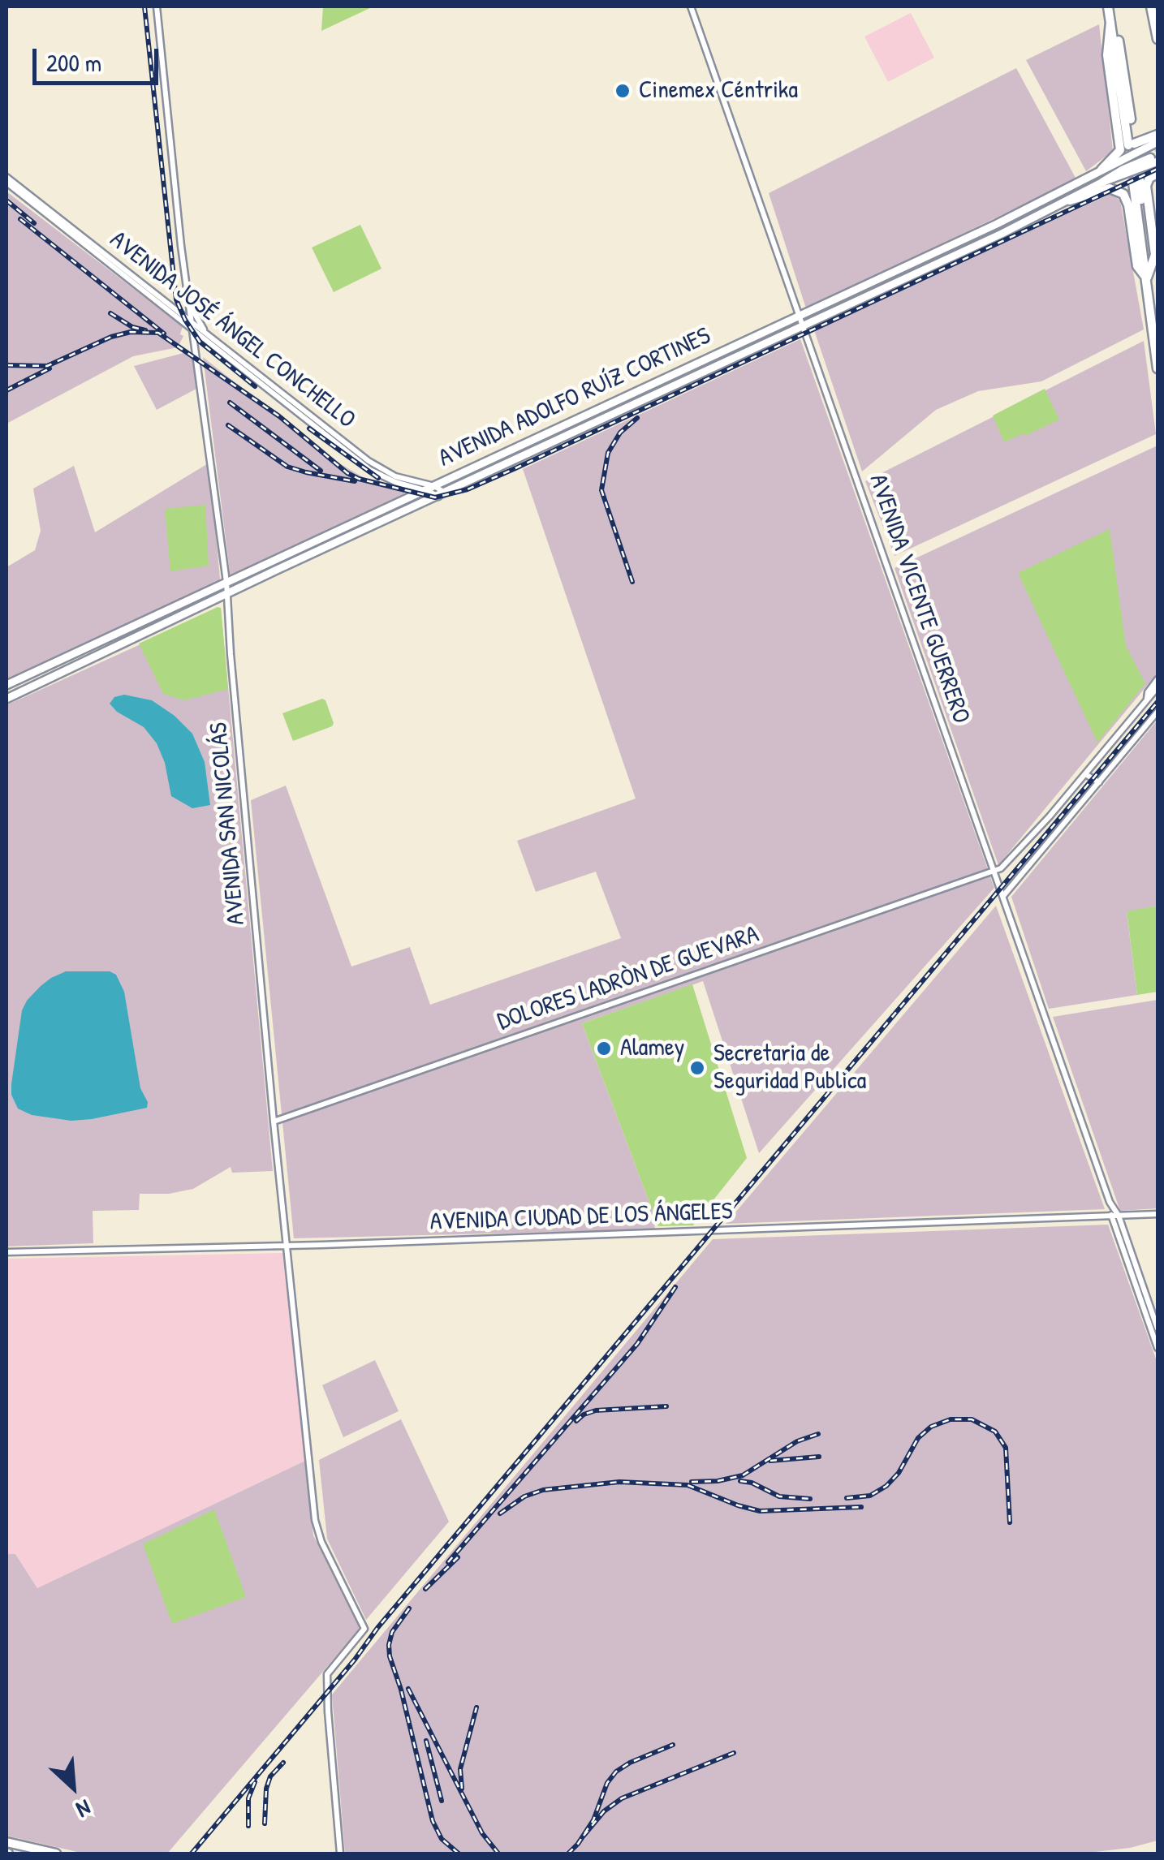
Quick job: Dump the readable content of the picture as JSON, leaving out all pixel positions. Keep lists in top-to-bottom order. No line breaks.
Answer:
{"streets":{"main road":["AVENIDA ADOLFO RUÍZ CORTINES"],"street":["AVENIDA JOSÉ ÁNGEL CONCHELLO","AVENIDA VICENTE GUERRERO","AVENIDA SAN NICOLÁS","DOLORES LADRÒN DE GUEVARA","AVENIDA CIUDAD DE LOS ÁNGELES"]},"crossings":[["AVENIDA JOSÉ ÁNGEL CONCHELLO","AVENIDA ADOLFO RUÍZ CORTINES"],["AVENIDA JOSÉ ÁNGEL CONCHELLO","AVENIDA SAN NICOLÁS"],["AVENIDA ADOLFO RUÍZ CORTINES","AVENIDA VICENTE GUERRERO"],["AVENIDA ADOLFO RUÍZ CORTINES","AVENIDA SAN NICOLÁS"],["AVENIDA VICENTE GUERRERO","DOLORES LADRÒN DE GUEVARA"],["AVENIDA VICENTE GUERRERO","AVENIDA CIUDAD DE LOS ÁNGELES"],["AVENIDA SAN NICOLÁS","DOLORES LADRÒN DE GUEVARA"],["AVENIDA SAN NICOLÁS","AVENIDA CIUDAD DE LOS ÁNGELES"]],"places":["Cinemex Céntrika","Alamey","Secretaria de Seguridad Publica"],"scale_bar":"200 m","north":"bottom right"}
